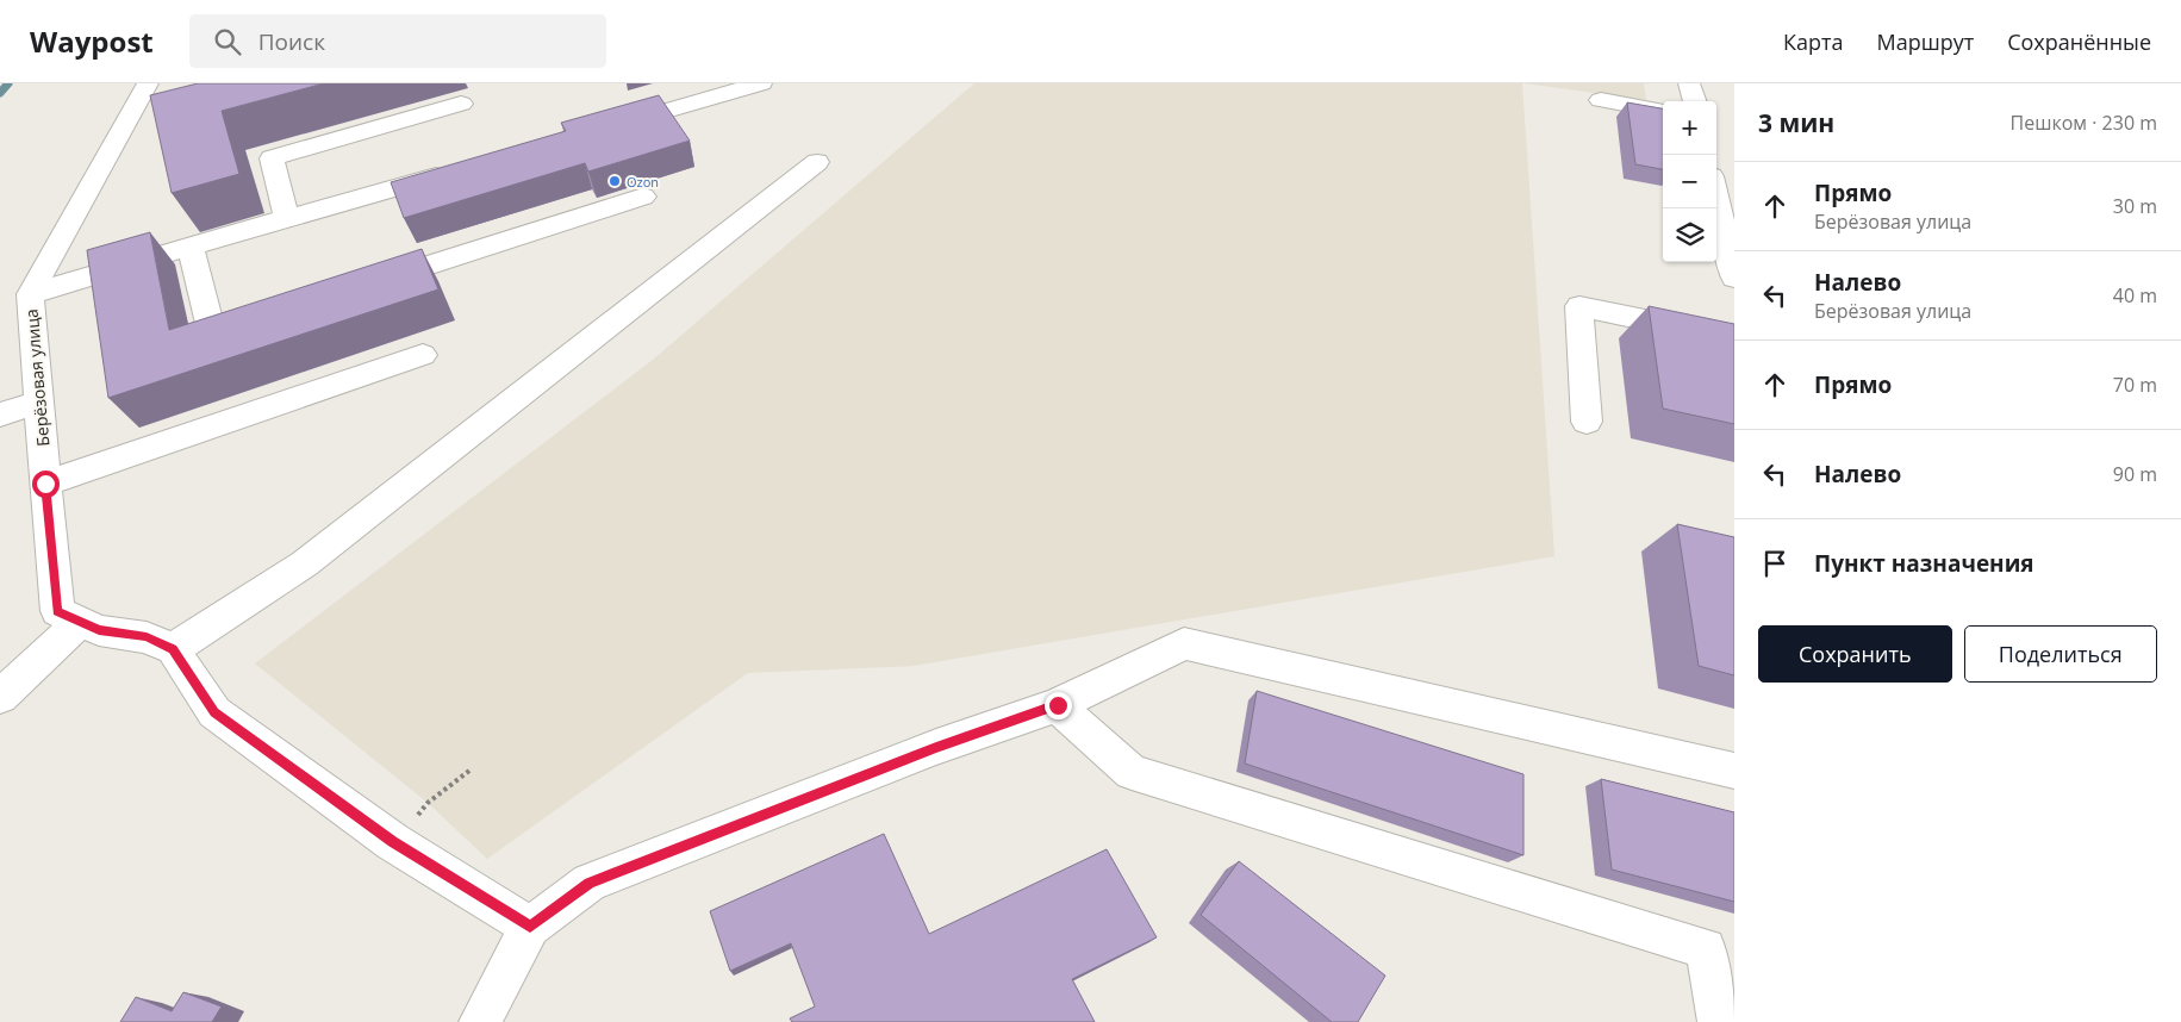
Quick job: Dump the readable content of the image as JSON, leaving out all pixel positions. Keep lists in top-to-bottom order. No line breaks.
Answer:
{"streets":{"street":["Берёзовая улица"]},"places":["Ozon"],"page":{"header":"Waypost","search":"Поиск","nav":["Карта","Маршрут","Сохранённые"],"heading":["3 мин","Пешком · 230 m"],"map_buttons":["+","−"],"list":[["Прямо","Берёзовая улица","30 m"],["Налево","Берёзовая улица","40 m"],["Прямо","70 m"],["Налево","90 m"],"Пункт назначения"],"buttons":["Сохранить","Поделиться"]}}
